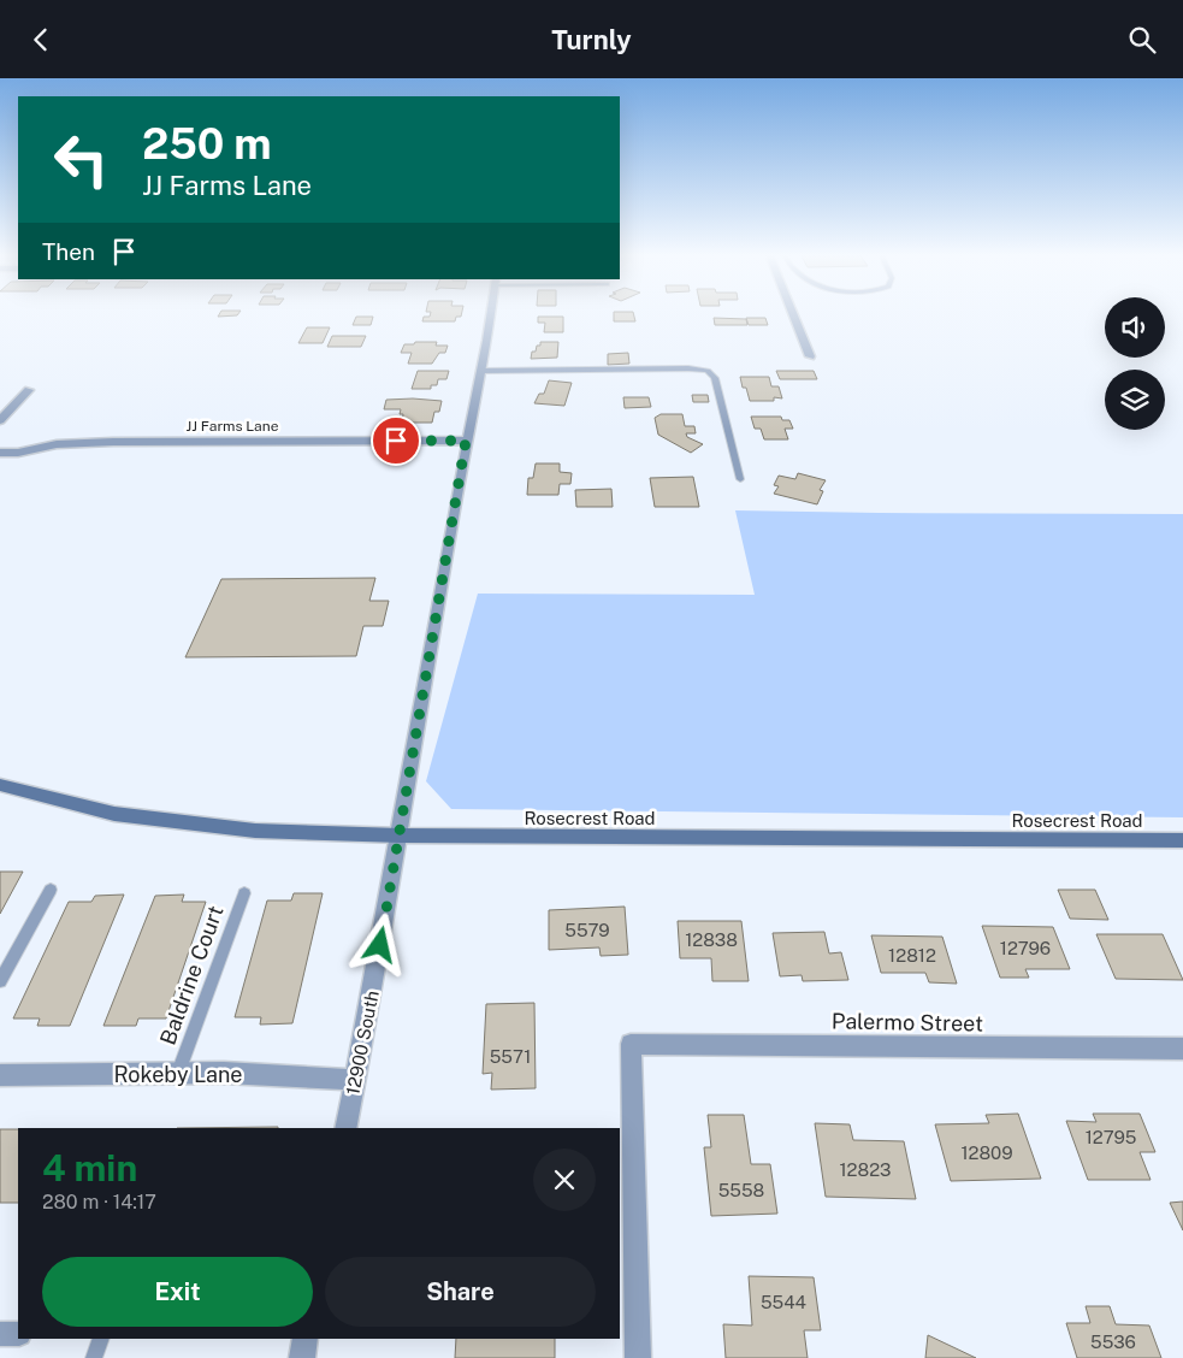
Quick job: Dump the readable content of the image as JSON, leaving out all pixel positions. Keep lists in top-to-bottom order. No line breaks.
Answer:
{"streets":{"main road":["Rosecrest Road"],"street":["JJ Farms Lane","Palermo Street","12900 South","Rokeby Lane"],"lane":["Baldrine Court"]},"crossings":[["JJ Farms Lane","12900 South"],["Rosecrest Road","12900 South"],["Baldrine Court","Rokeby Lane"],["12900 South","Rokeby Lane"]],"house_numbers":["5579","12838","12796","12812","5571","12795","12809","12823","5558","5544","5536"],"page":{"header":"Turnly","turn":["250 m","JJ Farms Lane"],"then":"Then","heading":["4 min","280 m · 14:17"],"buttons":["Exit","Share"]}}
